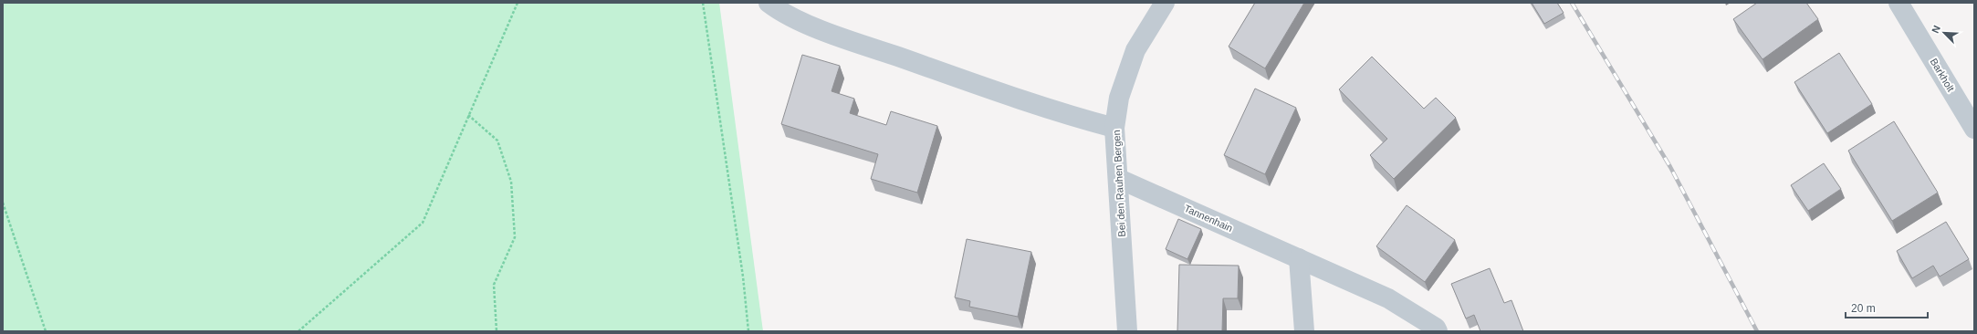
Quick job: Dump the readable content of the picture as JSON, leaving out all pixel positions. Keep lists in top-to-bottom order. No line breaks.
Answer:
{"streets":{"street":["Barkholt","Bei den Rauhen Bergen","Tannenhain"]},"crossings":[["Bei den Rauhen Bergen","Tannenhain"]],"scale_bar":"20 m","north":"top left"}
